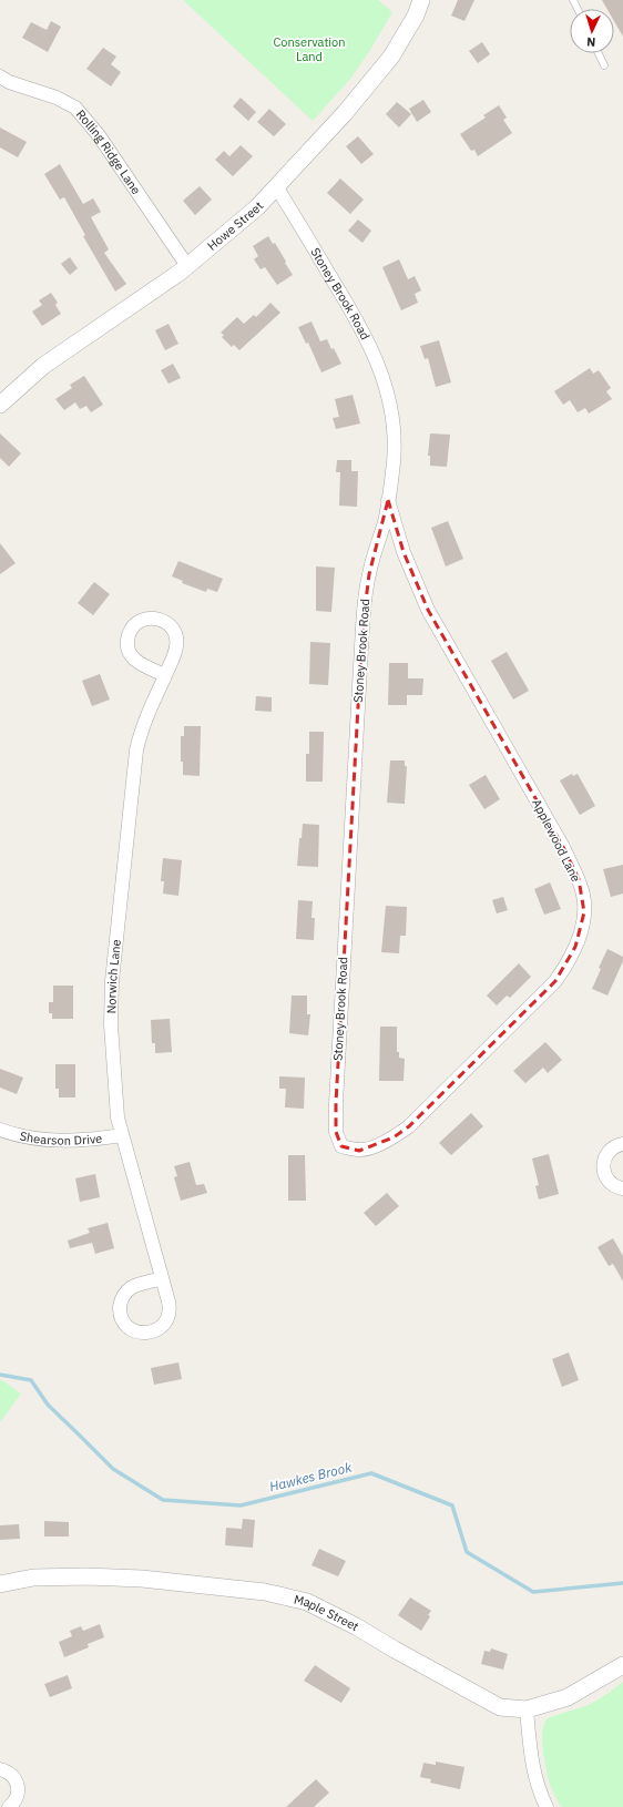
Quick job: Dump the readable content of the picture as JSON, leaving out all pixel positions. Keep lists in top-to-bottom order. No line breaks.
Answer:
{"streets":{"street":["Rolling Ridge Lane","Howe Street","Stoney Brook Road","Applewood Lane","Norwich Lane","Shearson Drive","Maple Street"]},"crossings":[["Rolling Ridge Lane","Howe Street"],["Howe Street","Stoney Brook Road"],["Stoney Brook Road","Applewood Lane"],["Norwich Lane","Shearson Drive"]],"water":["Hawkes Brook"],"parks":["Conservation Land"],"north":"bottom"}
